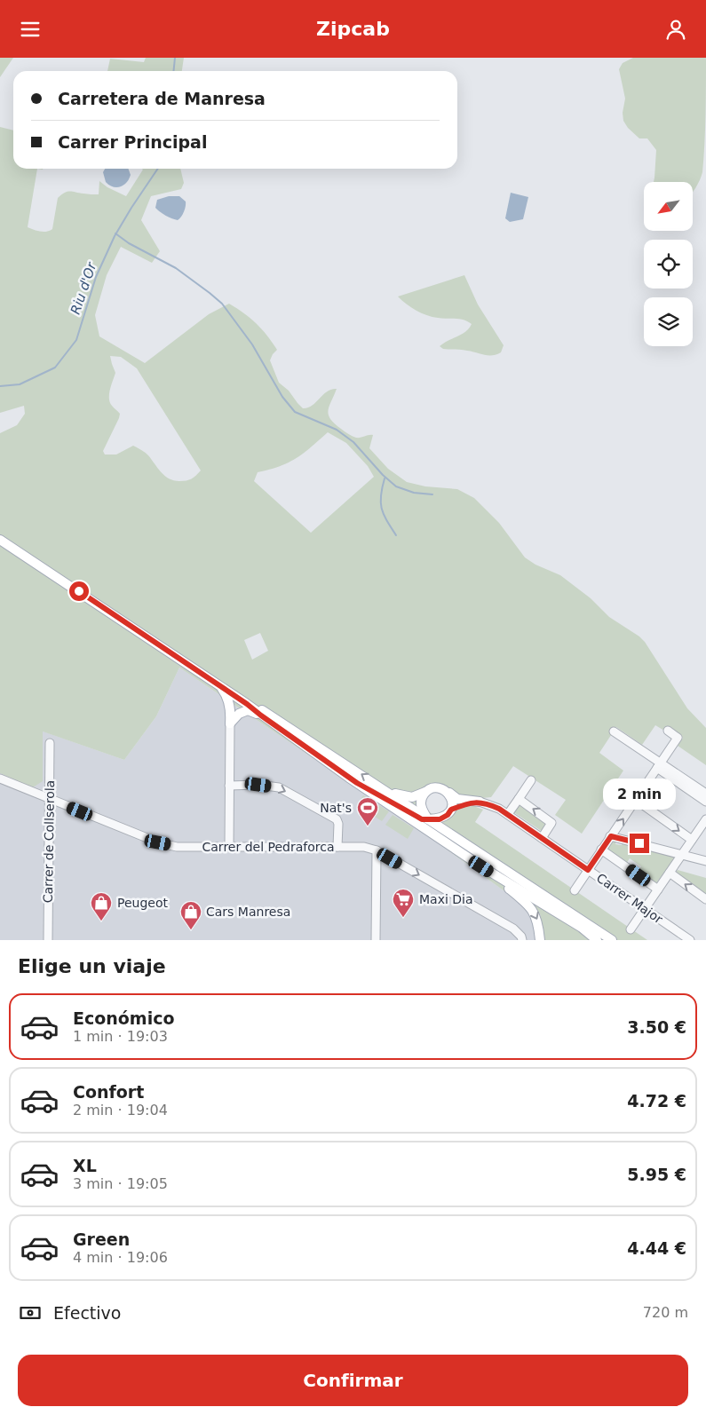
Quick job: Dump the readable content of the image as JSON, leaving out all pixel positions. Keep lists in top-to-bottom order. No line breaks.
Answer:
{"streets":{"street":["Carrer de Collserola","Carrer del Pedraforca","Carrer Major"]},"crossings":[["Carrer de Collserola","Carrer del Pedraforca"]],"water":["Riu d'Or"],"places":{"sports":["Nat's"],"supermarket":["Maxi Dia"],"shop":["Peugeot","Cars Manresa"]},"north":"bottom left","page":{"header":"Zipcab","banner":["Carretera de Manresa","Carrer Principal"],"bubble":"2 min","heading":"Elige un viaje","list":[{"name":"Económico","note":"1 min · 19:03","value":"3.50 €"},{"name":"Confort","note":"2 min · 19:04","value":"4.72 €"},{"name":"XL","note":"3 min · 19:05","value":"5.95 €"},{"name":"Green","note":"4 min · 19:06","value":"4.44 €"}],"pay":["Efectivo","720 m"],"buttons":"Confirmar"}}
